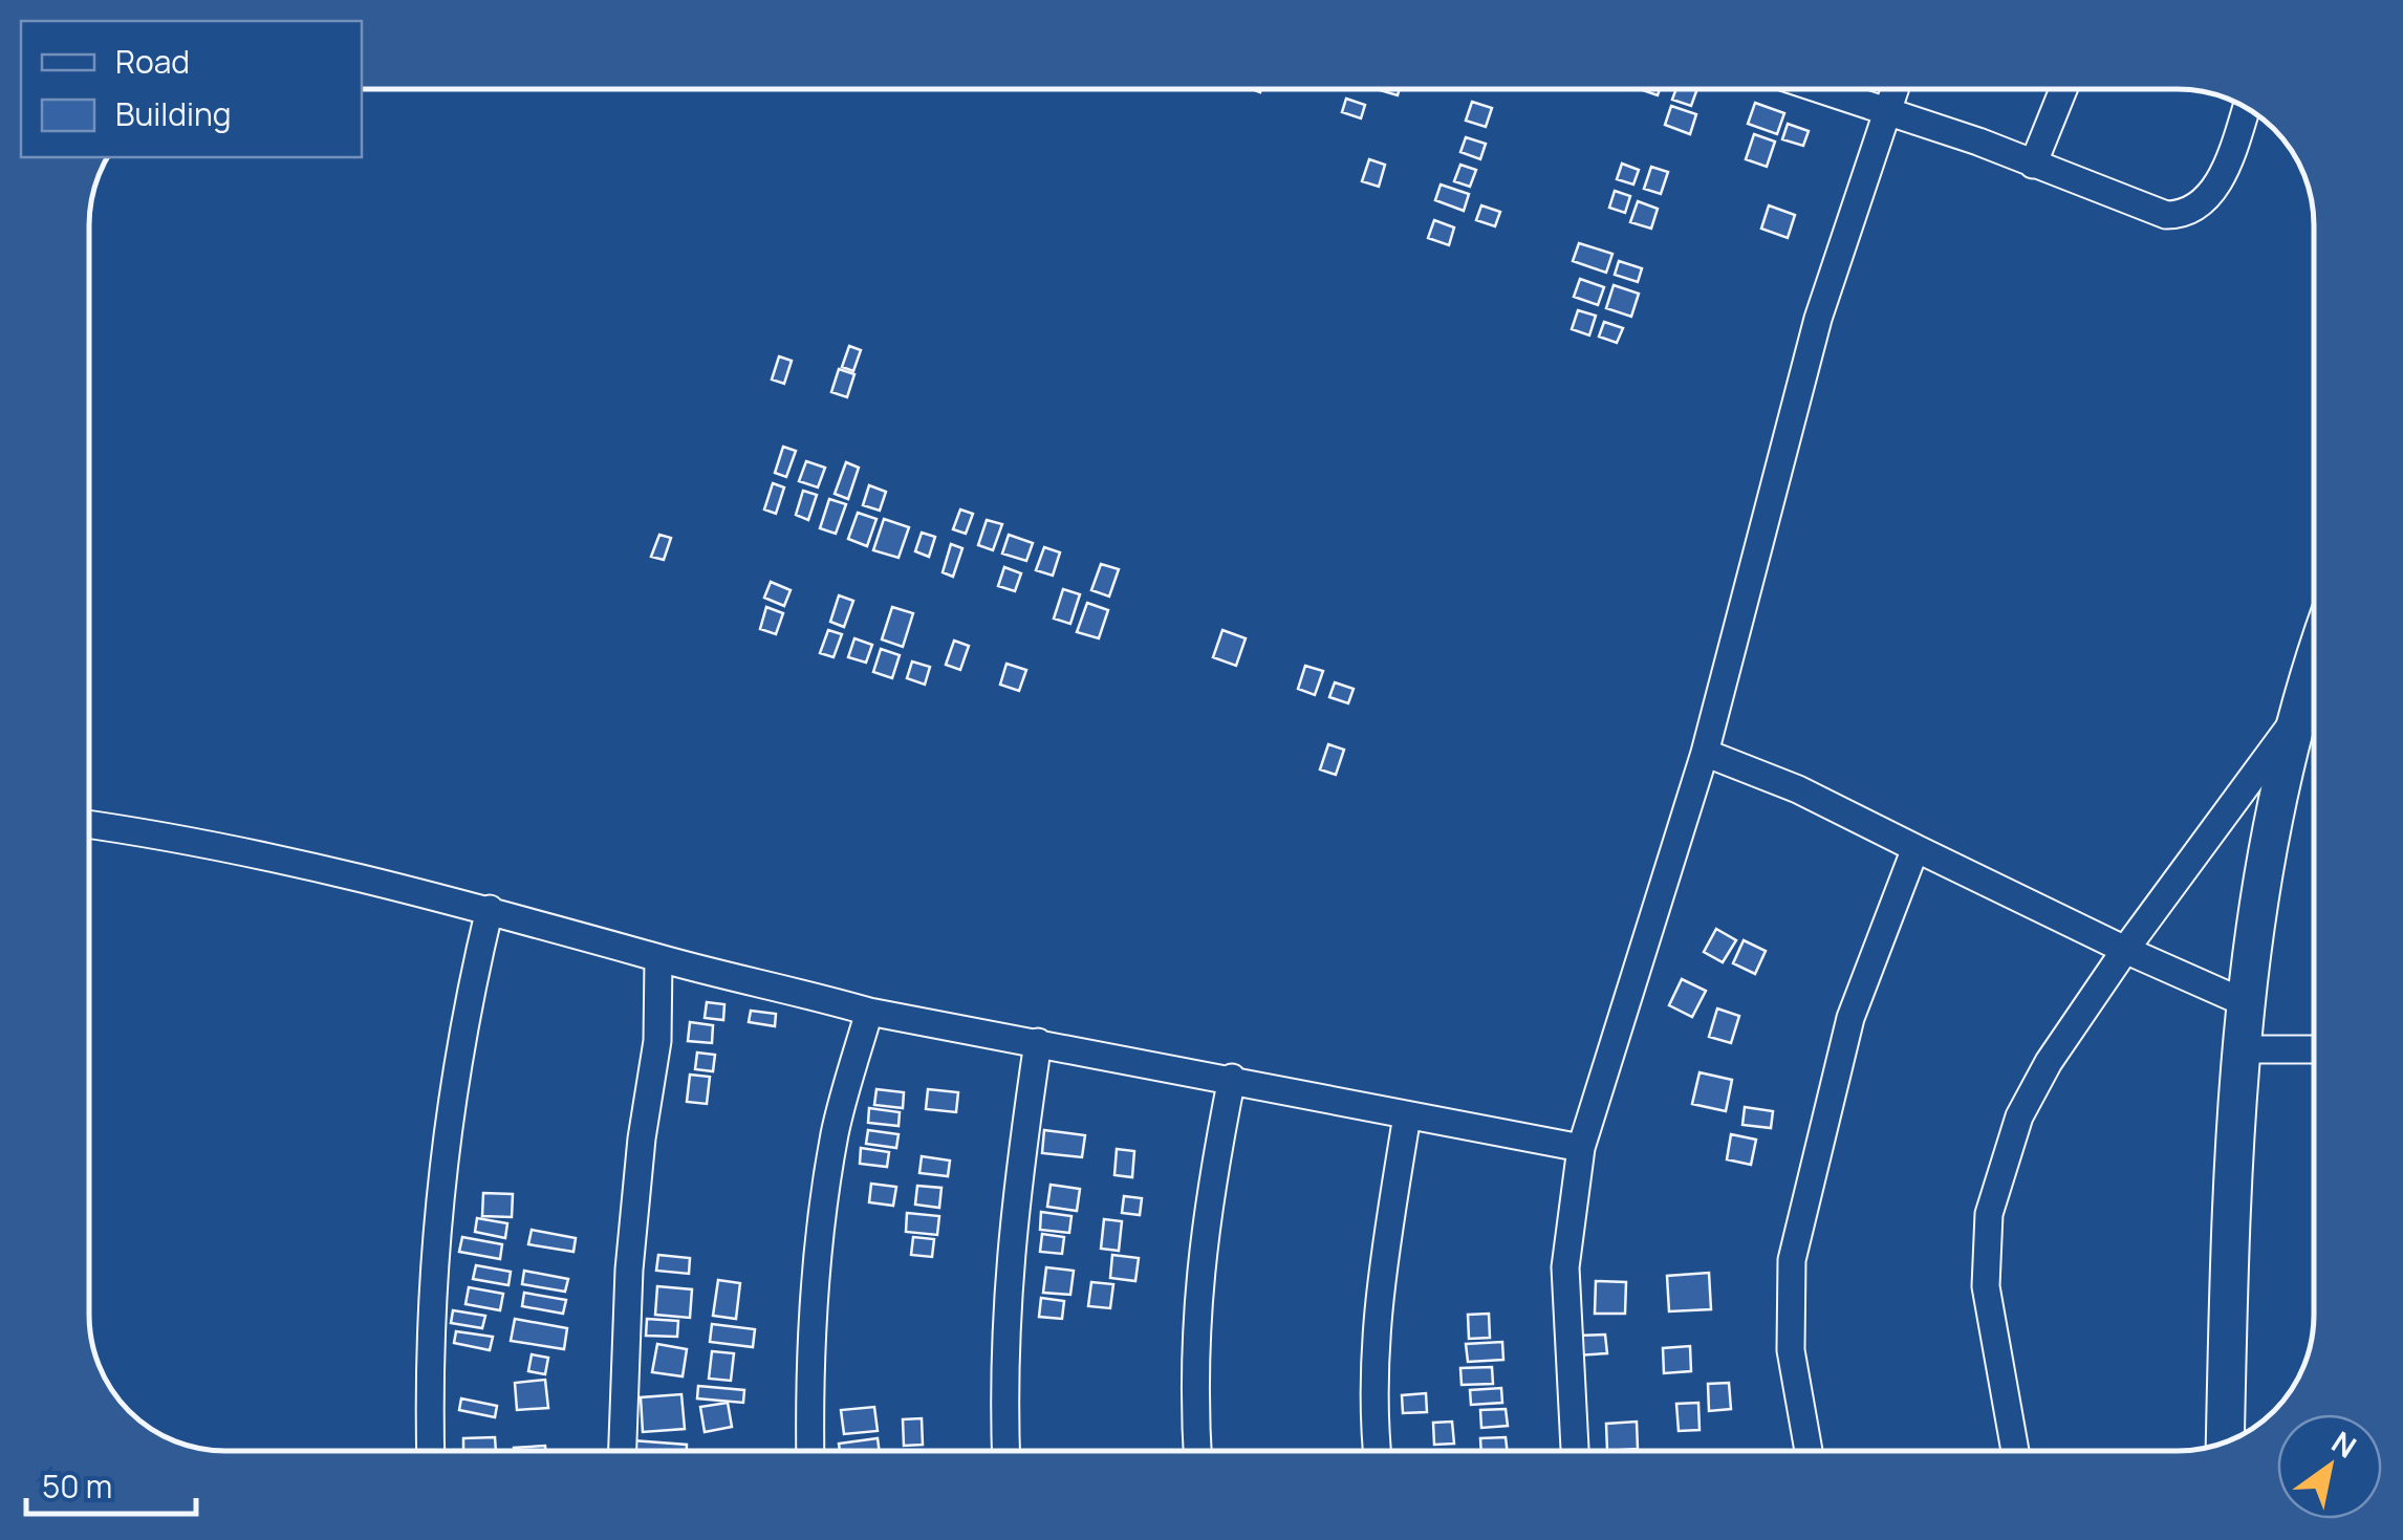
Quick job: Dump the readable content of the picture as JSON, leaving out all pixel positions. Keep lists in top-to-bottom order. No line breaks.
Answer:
{"legend":["Road","Building"],"scale_bar":"50 m","north":"top right"}
